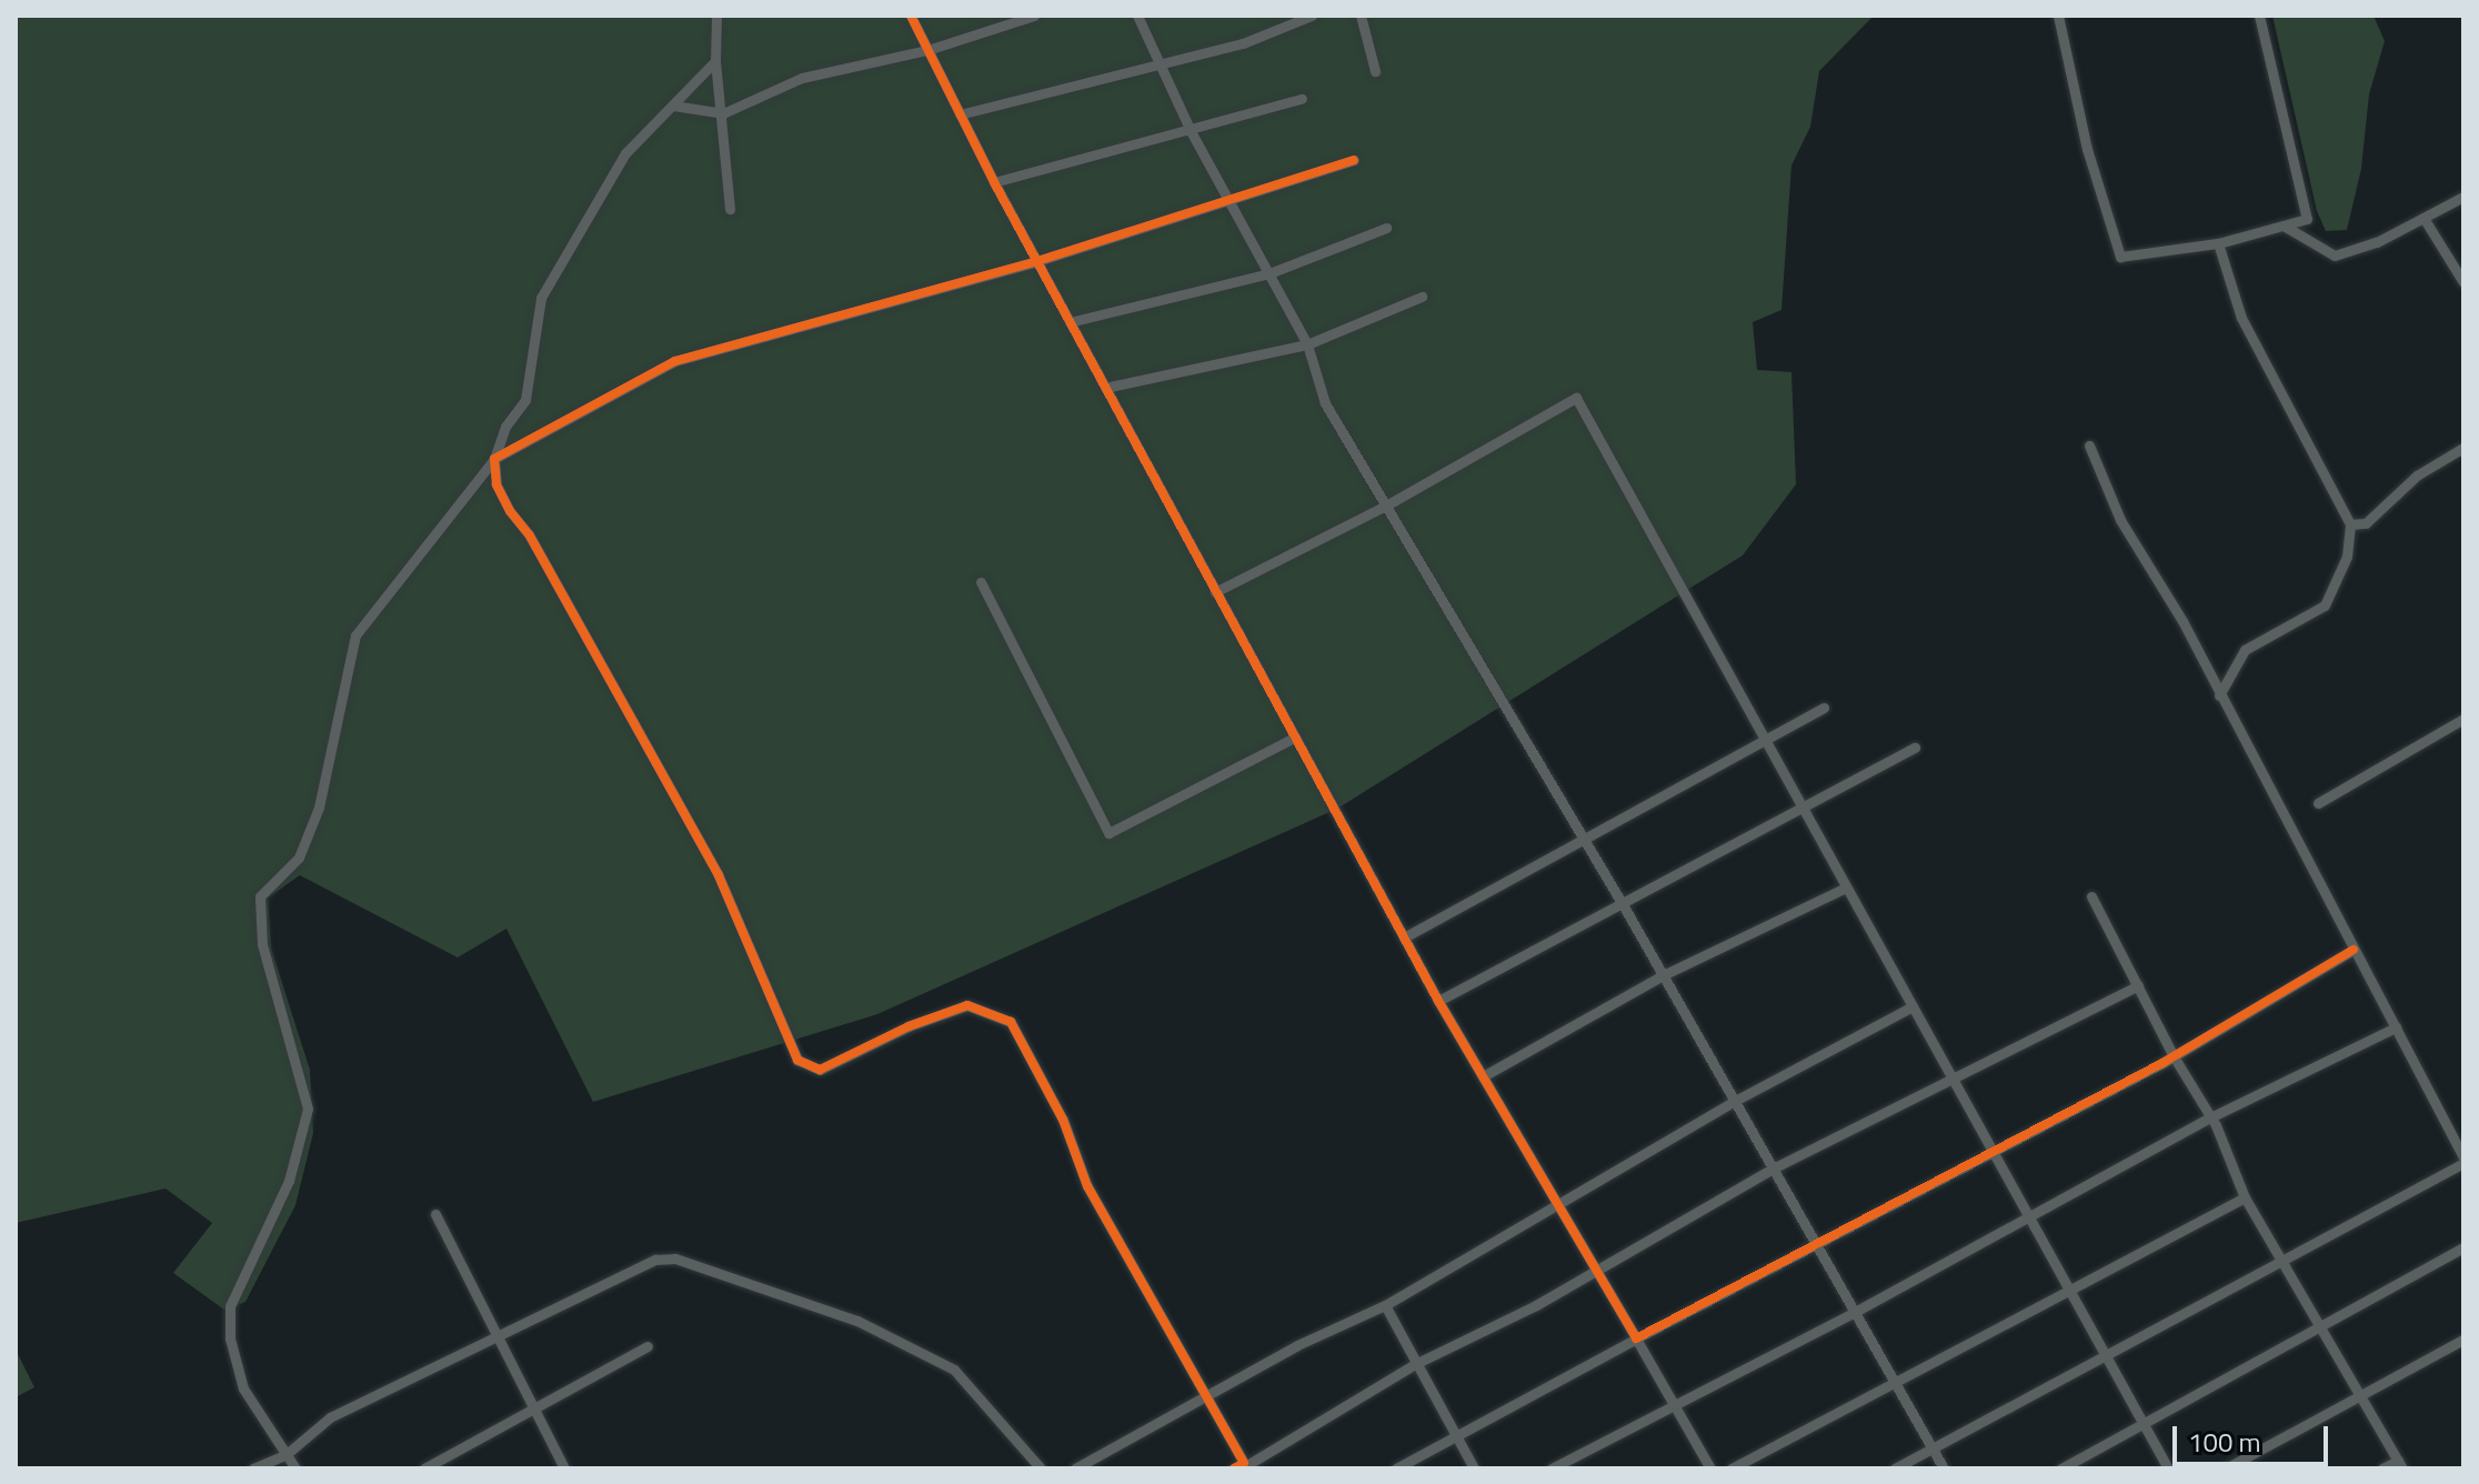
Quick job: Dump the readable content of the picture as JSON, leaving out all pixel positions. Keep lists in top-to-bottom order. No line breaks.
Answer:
{"scale_bar":"100 m"}
